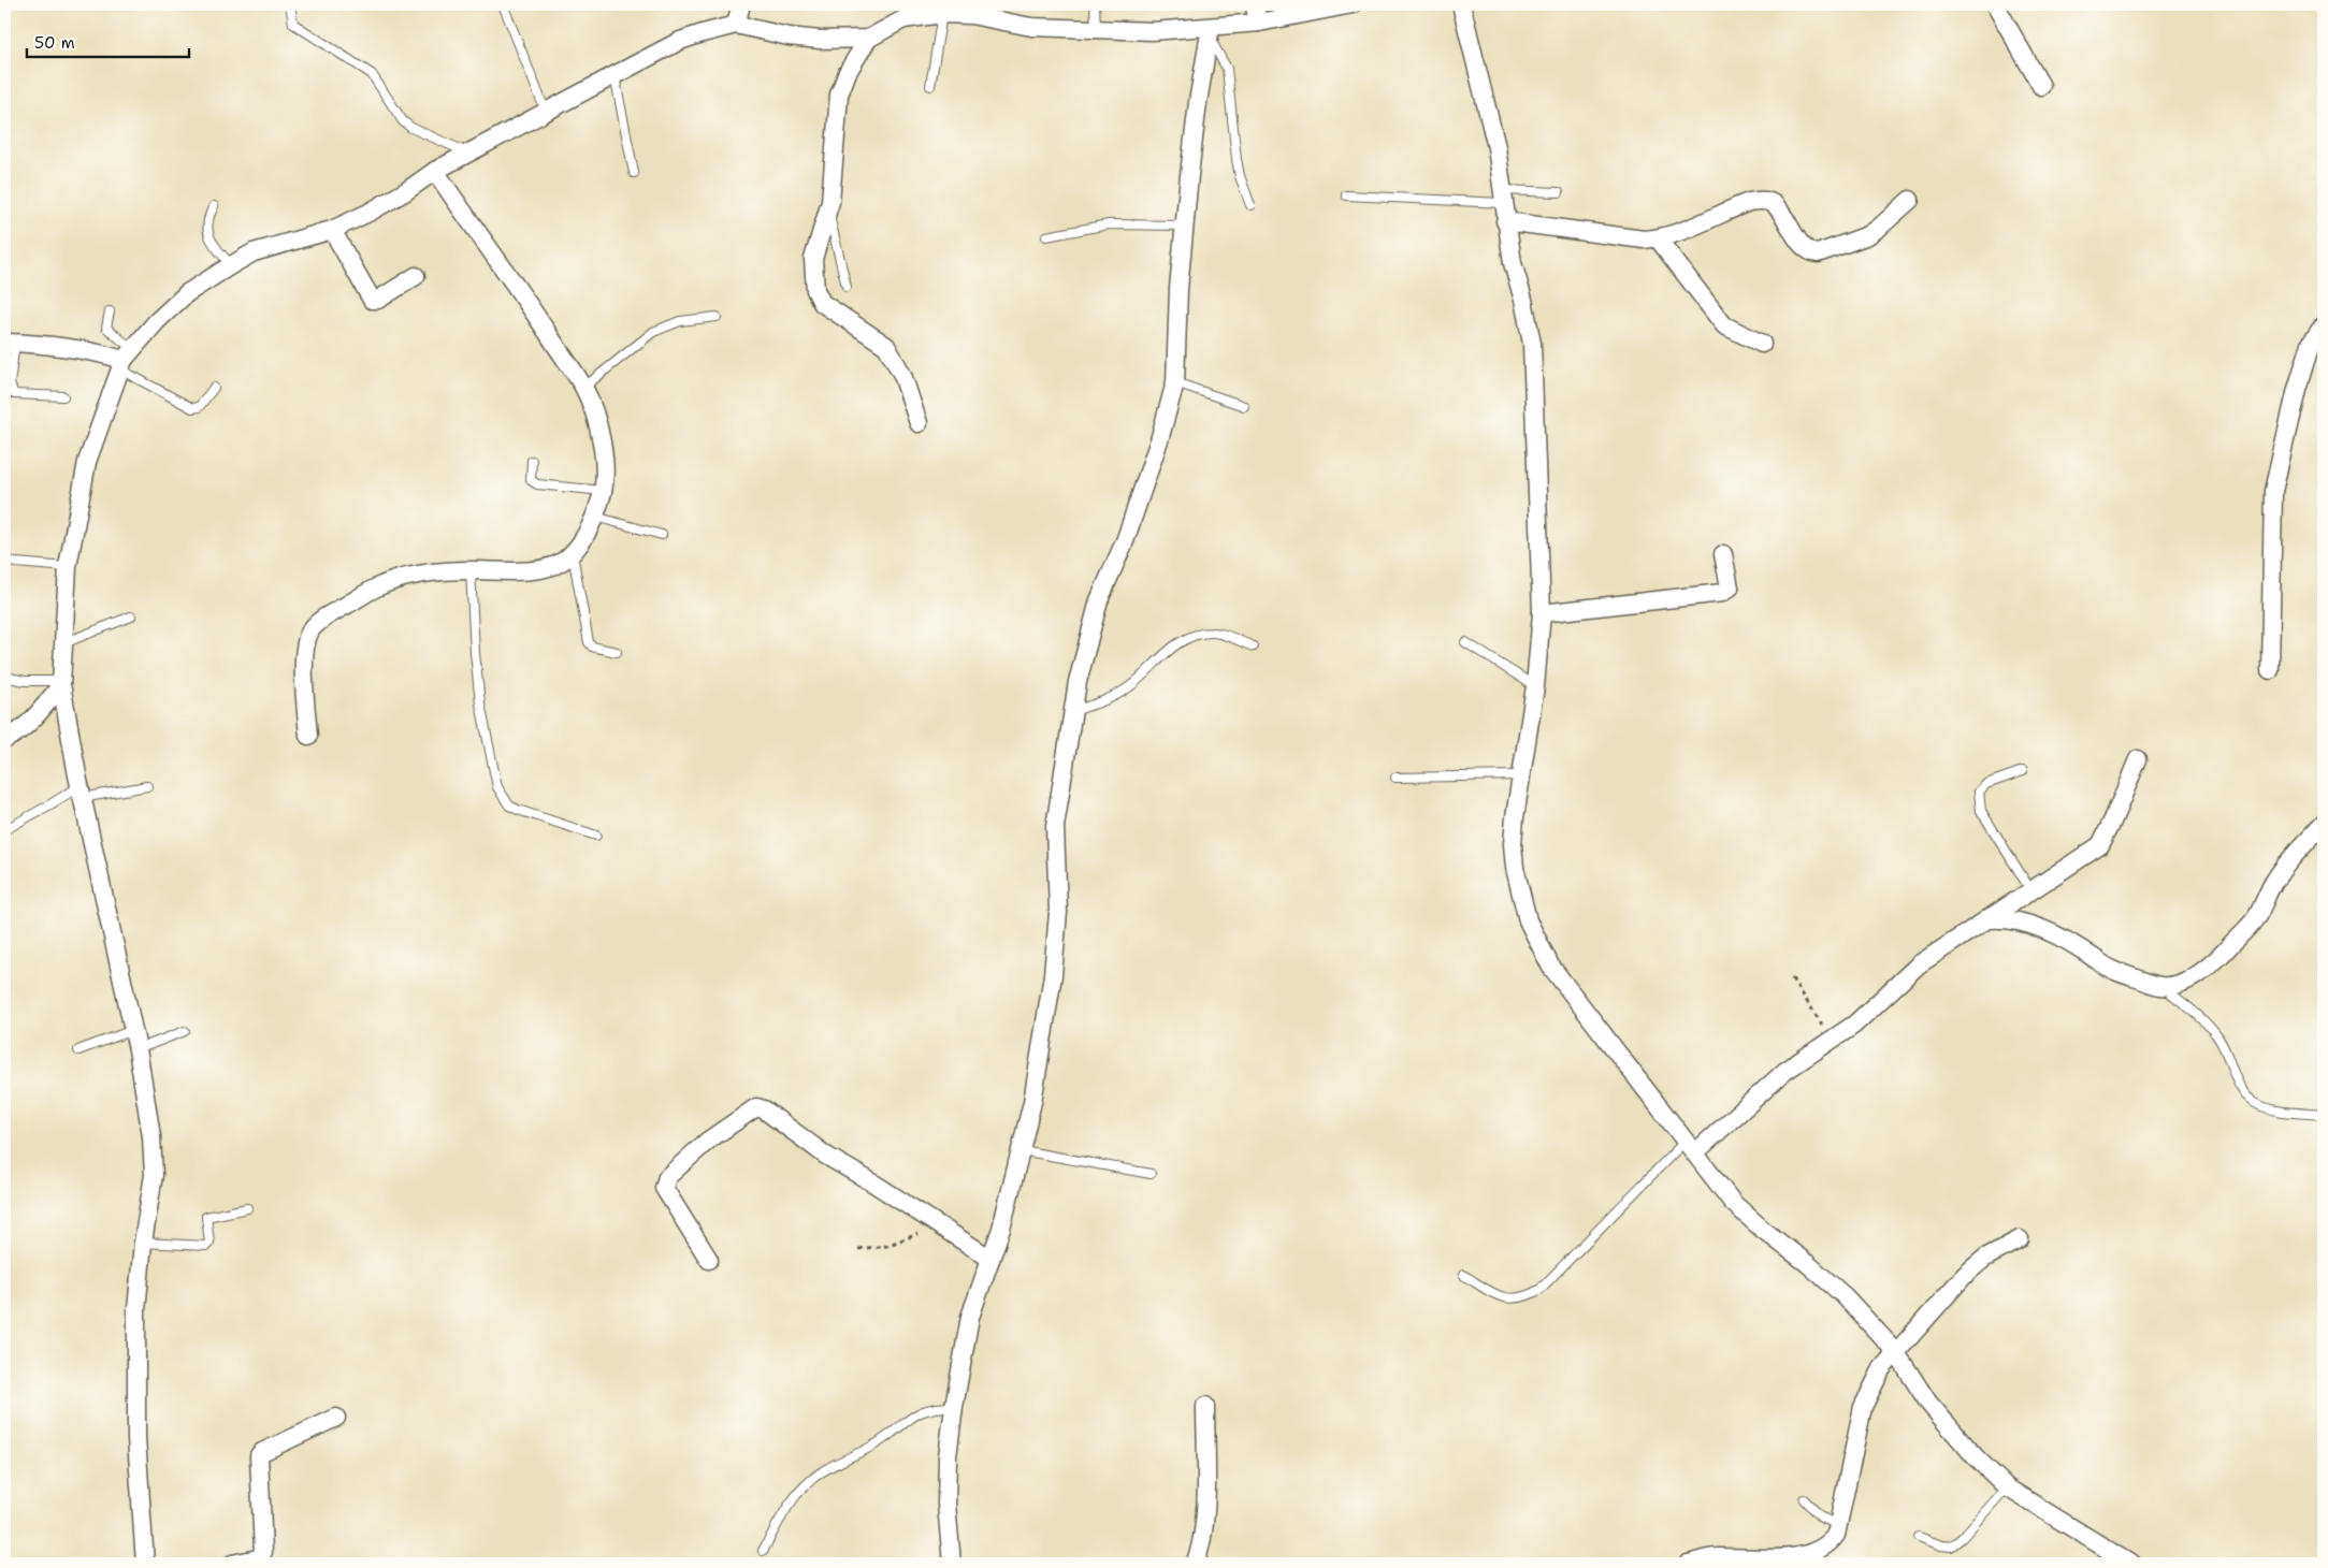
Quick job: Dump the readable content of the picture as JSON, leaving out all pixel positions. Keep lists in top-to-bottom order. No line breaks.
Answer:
{"scale_bar":"50 m"}
